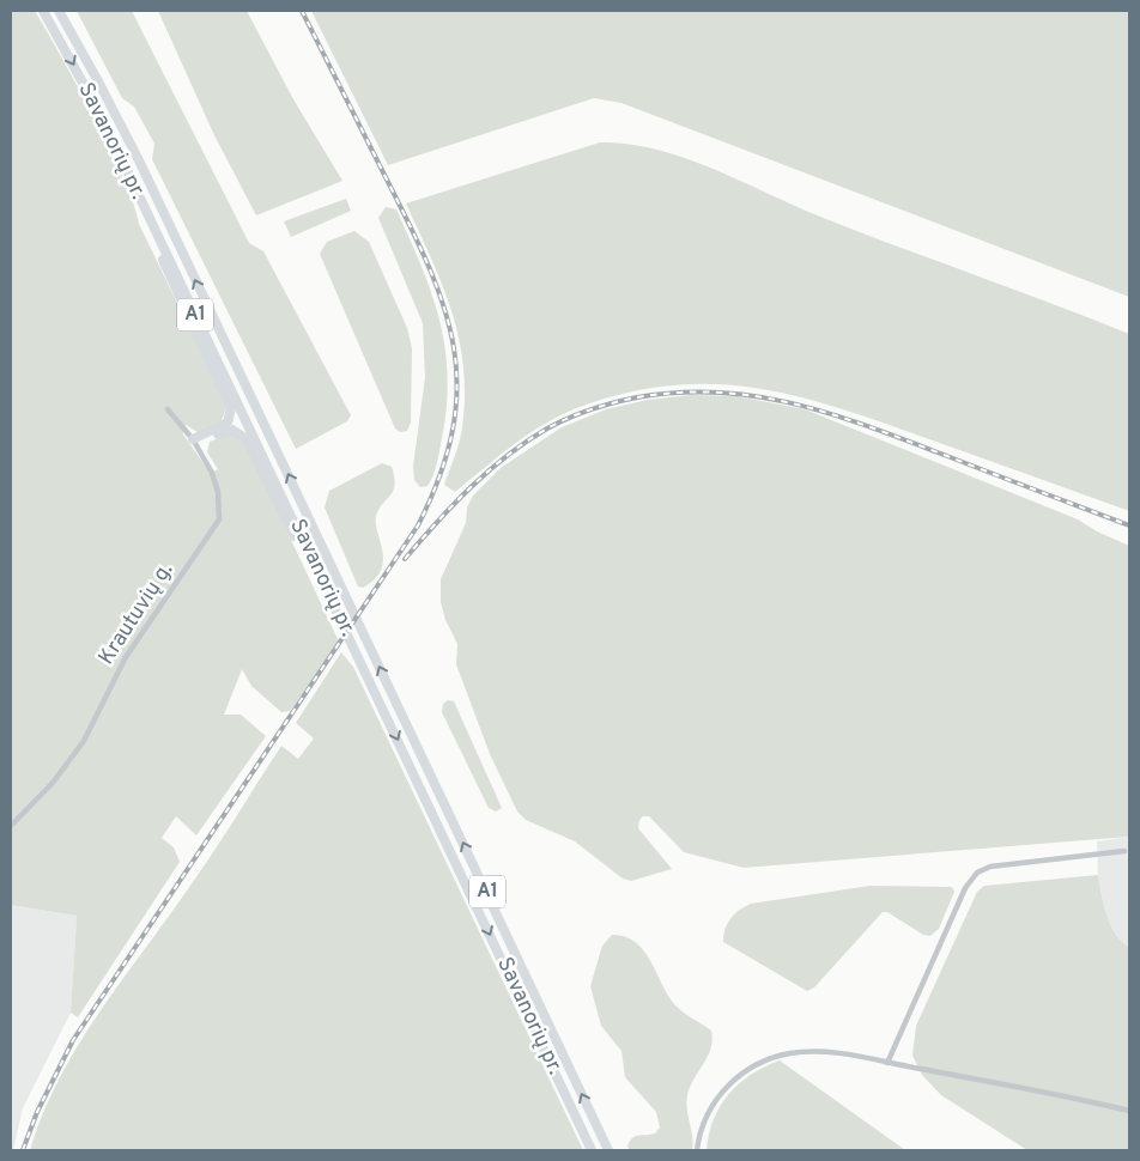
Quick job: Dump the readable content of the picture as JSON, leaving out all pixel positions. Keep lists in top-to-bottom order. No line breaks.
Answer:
{"streets":{"highway":["Savanorių pr.","A1"],"street":["Krautuvių g."]}}
